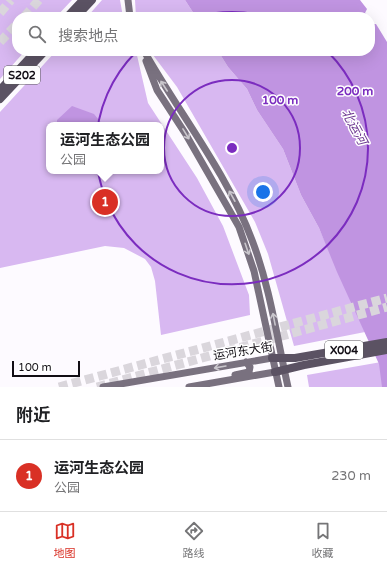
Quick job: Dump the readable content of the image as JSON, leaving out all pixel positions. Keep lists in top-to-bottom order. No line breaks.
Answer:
{"streets":{"main road":["S202","X004","运河东大街"]},"water":["北运河"],"scale_bar":"100 m","page":{"search":"搜索地点","popup":["运河生态公园","公园"],"pins":"1","scale":"100 m","heading":"附近","list":[{"mark":"1","name":"运河生态公园","note":"公园","value":"230 m"}],"nav":["地图","路线","收藏"]},"rings":["200 m","100 m"]}
